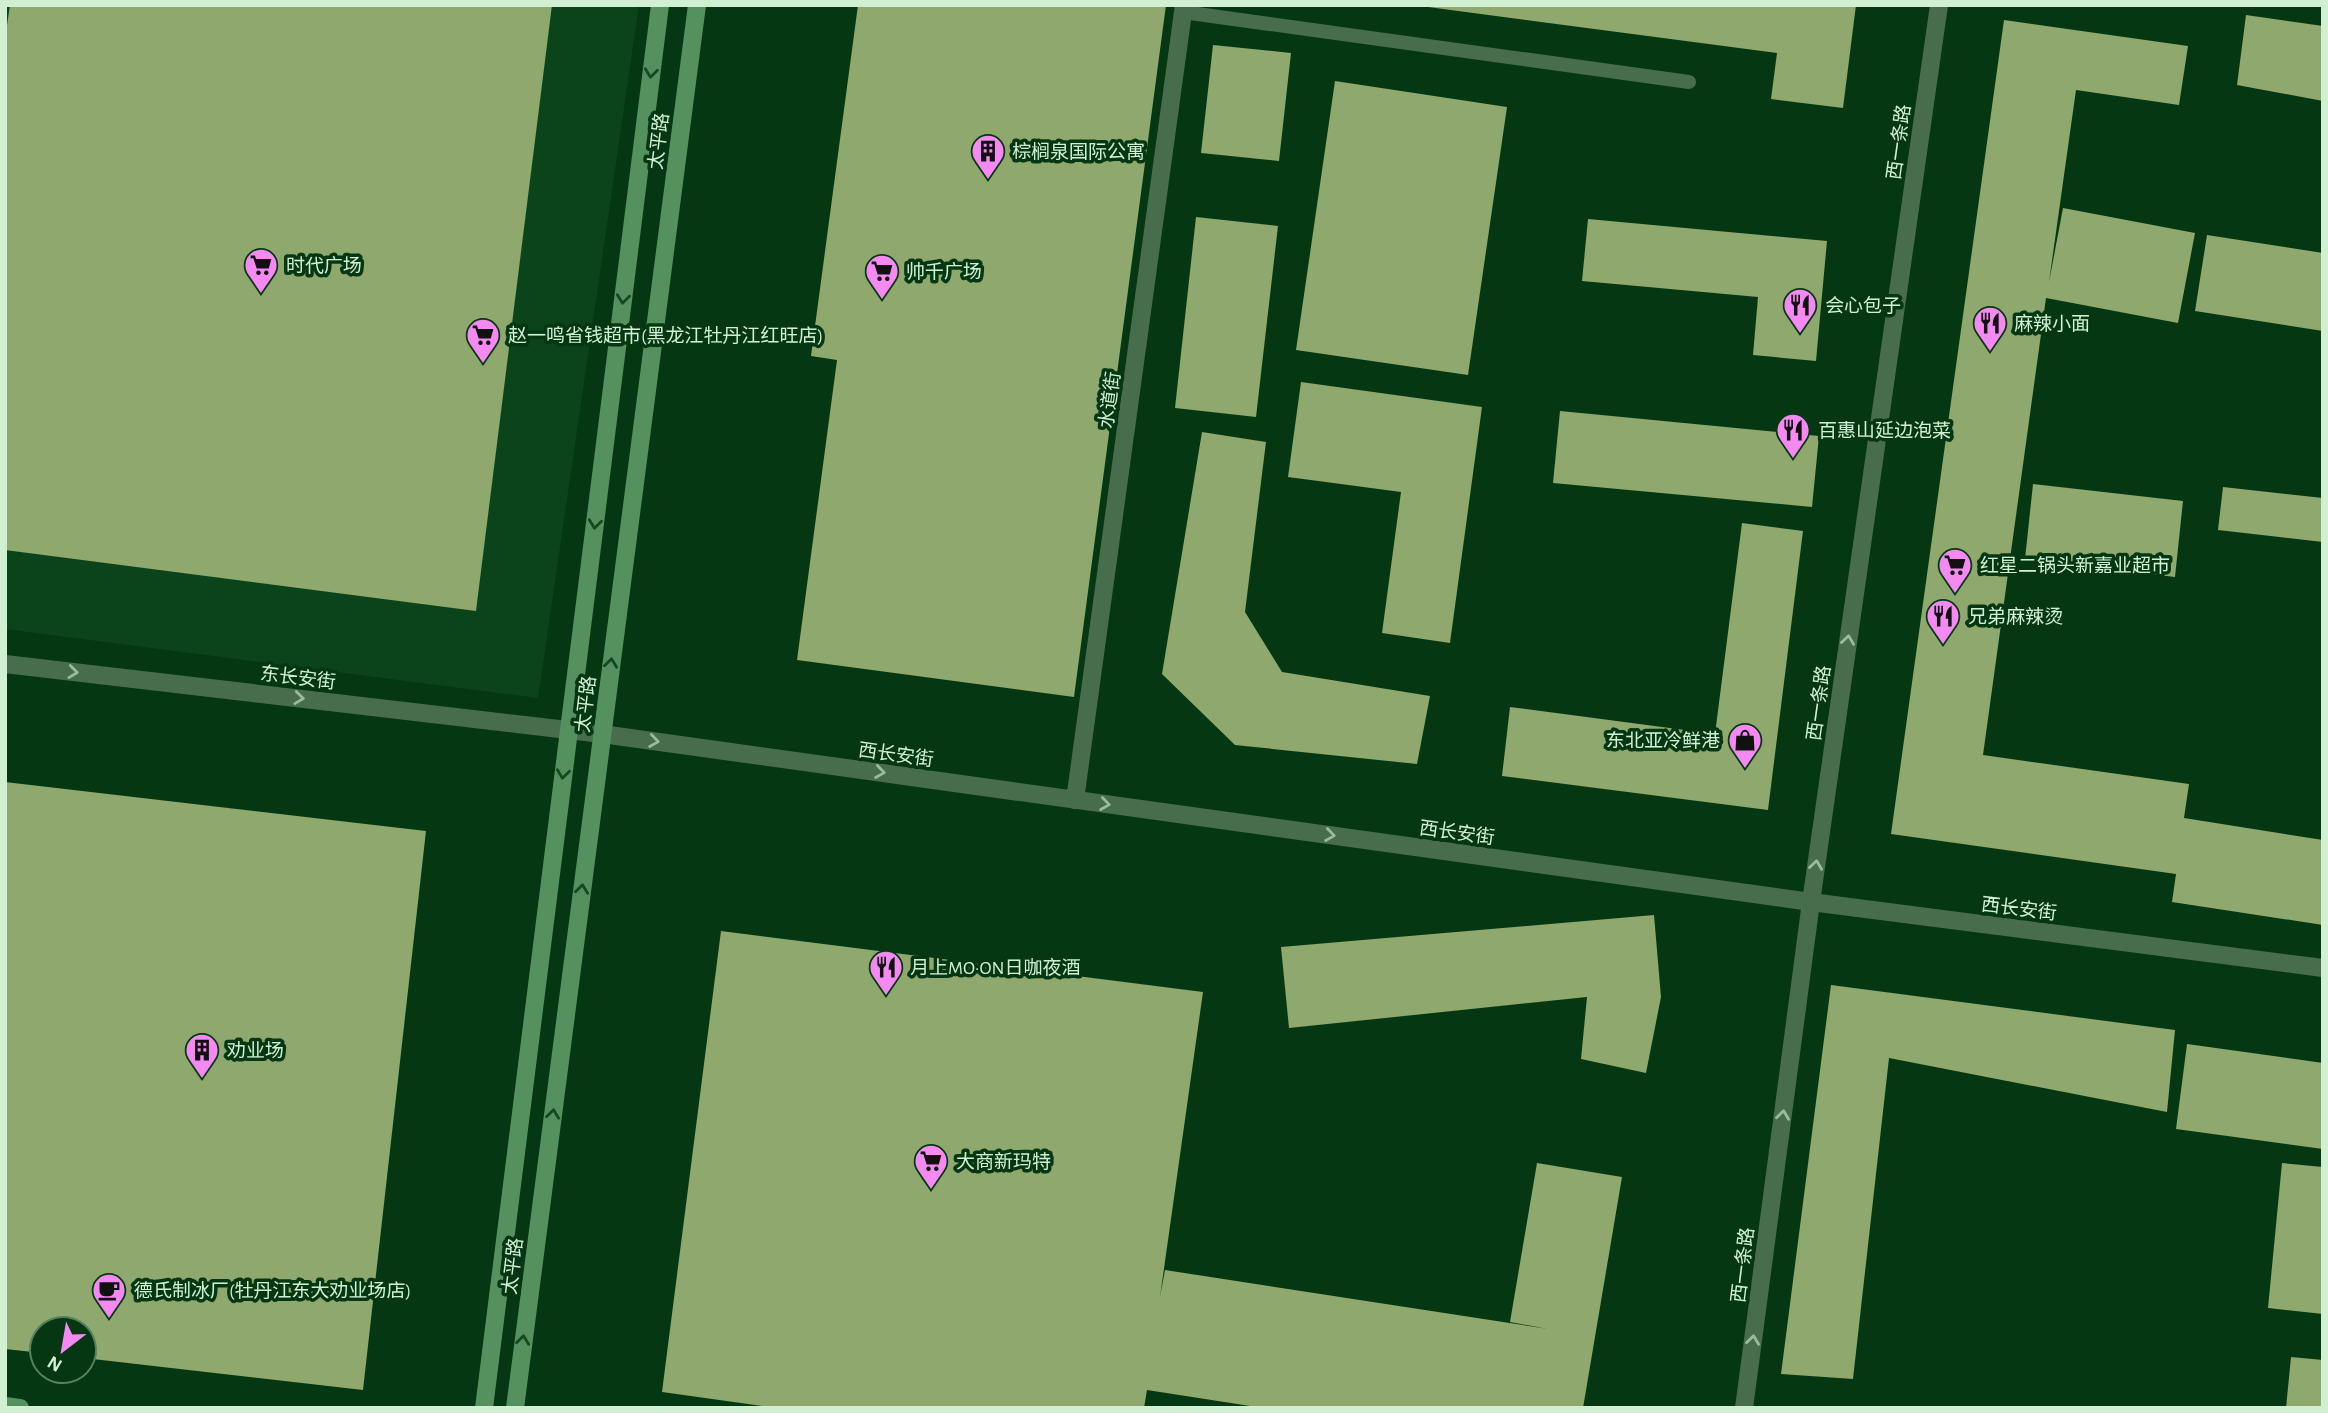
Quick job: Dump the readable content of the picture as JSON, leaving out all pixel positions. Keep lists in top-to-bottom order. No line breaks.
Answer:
{"streets":{"main road":["太平路"],"street":["西一条路","水道街","东长安街","西长安街"]},"crossings":[["太平路","东长安街"],["太平路","西长安街"],["西一条路","西长安街"],["水道街","西长安街"],["东长安街","西长安街"]],"one_way":["西一条路","东长安街","西长安街"],"places":{"building":["棕榈泉国际公寓","劝业场"],"supermarket":["时代广场","帅千广场","赵一鸣省钱超市(黑龙江牡丹江红旺店)","红星二锅头新嘉业超市","大商新玛特"],"restaurant":["会心包子","麻辣小面","百惠山延边泡菜","兄弟麻辣烫","月上MO·ON日咖夜酒"],"shop":["东北亚冷鲜港"],"cafe":["德氏制冰厂(牡丹江东大劝业场店)"]},"north":"bottom left"}
